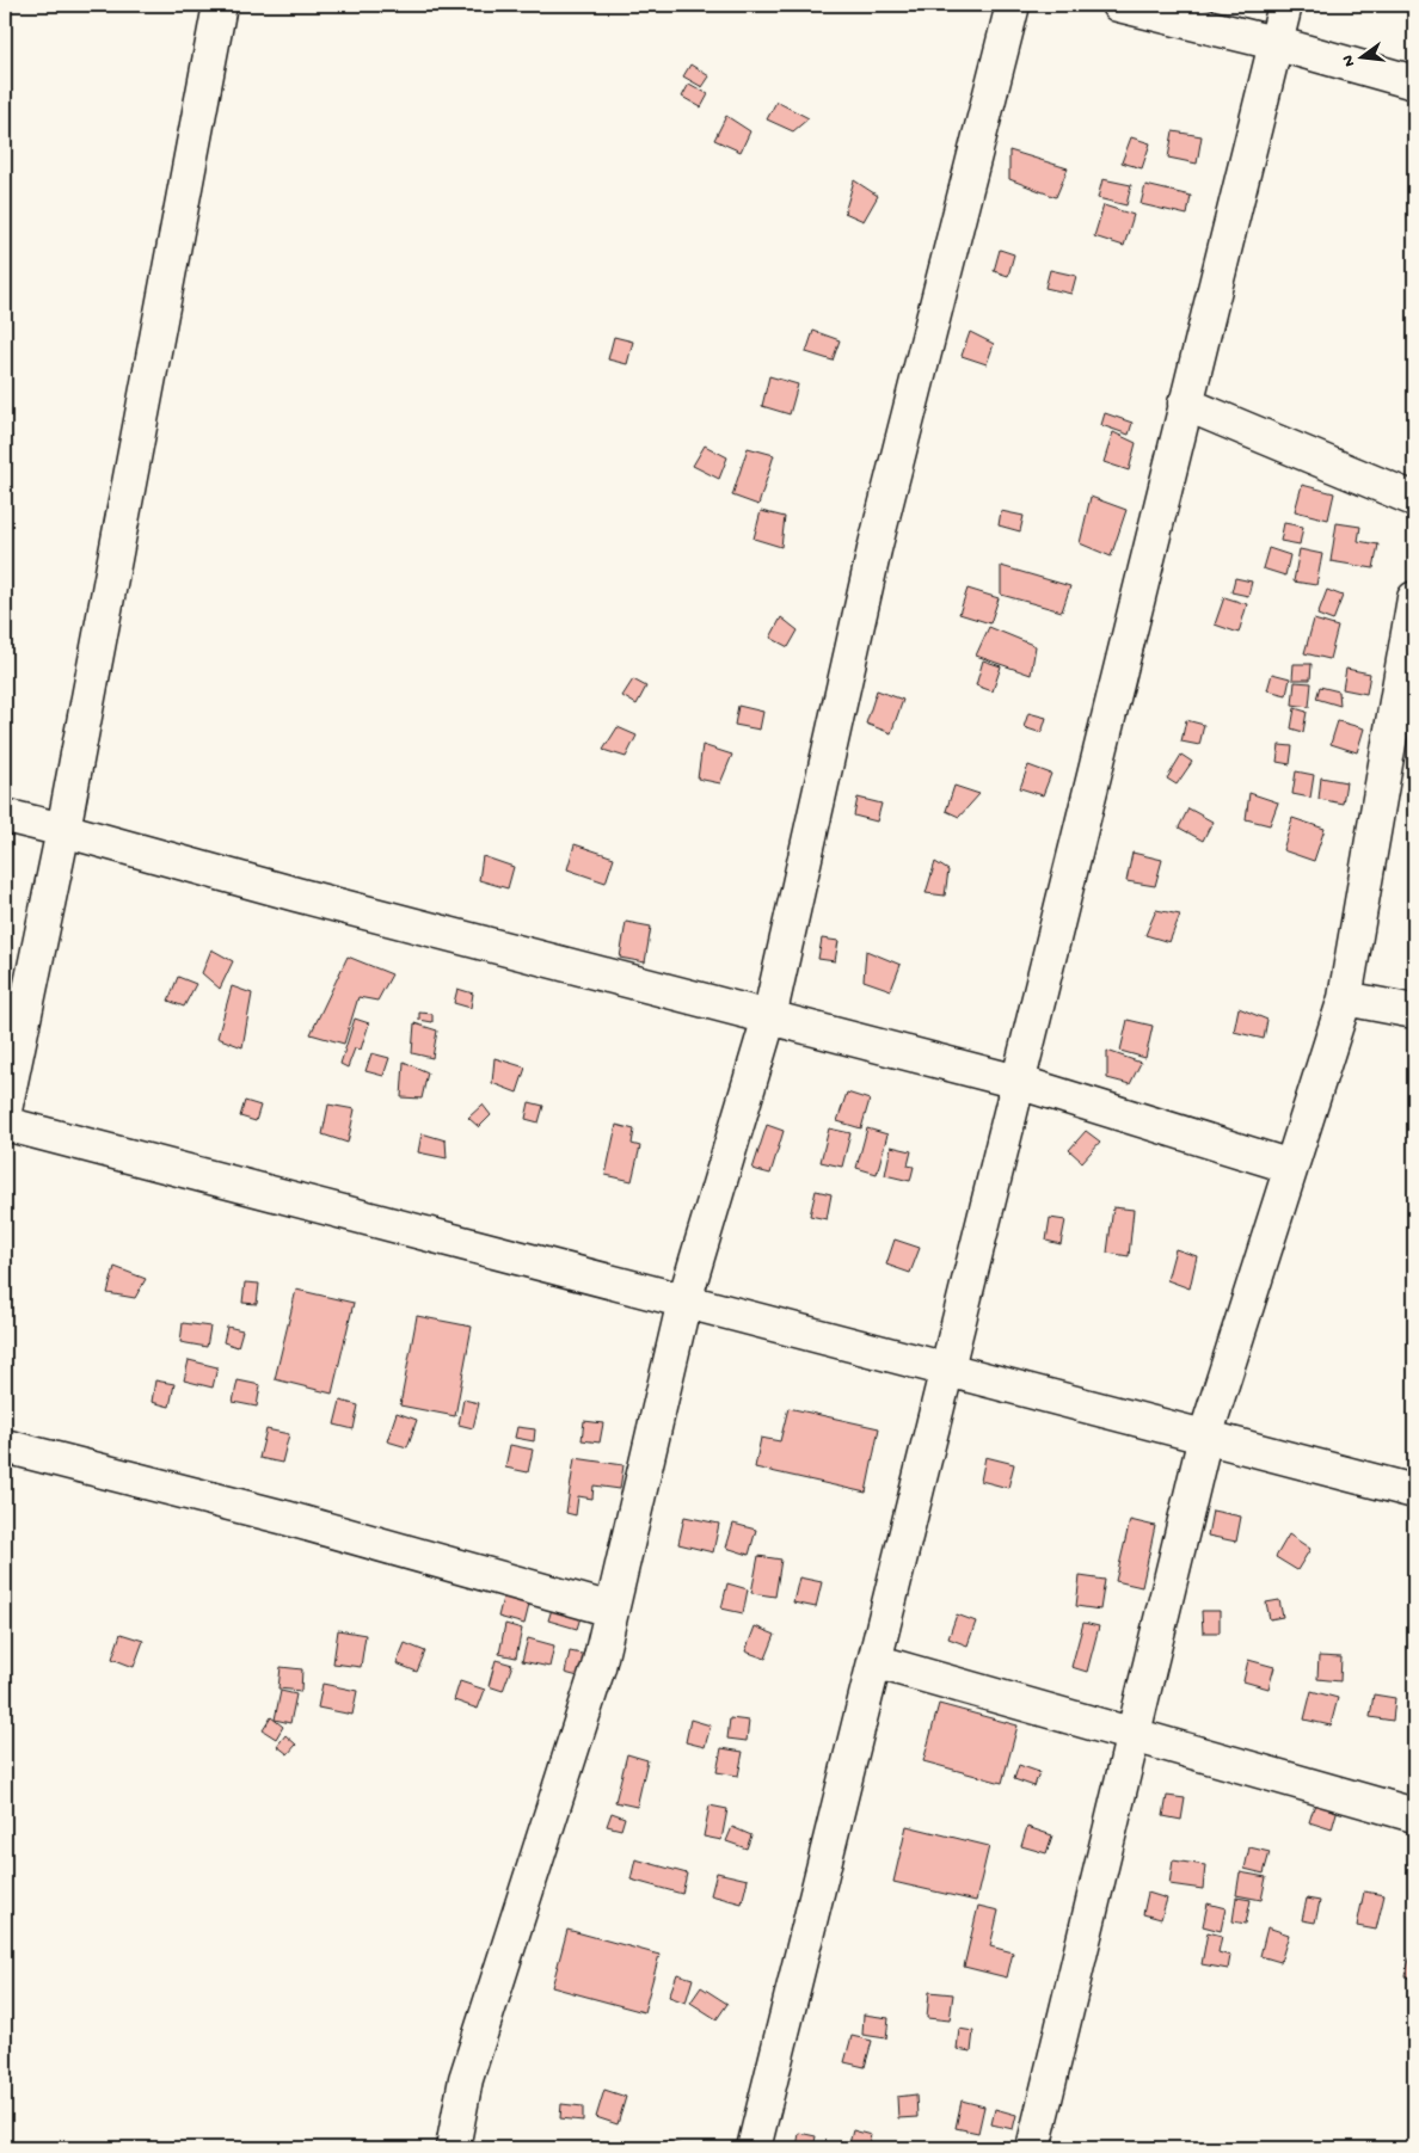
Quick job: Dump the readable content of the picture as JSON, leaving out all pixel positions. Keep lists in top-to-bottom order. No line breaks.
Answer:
{"north":"left"}
